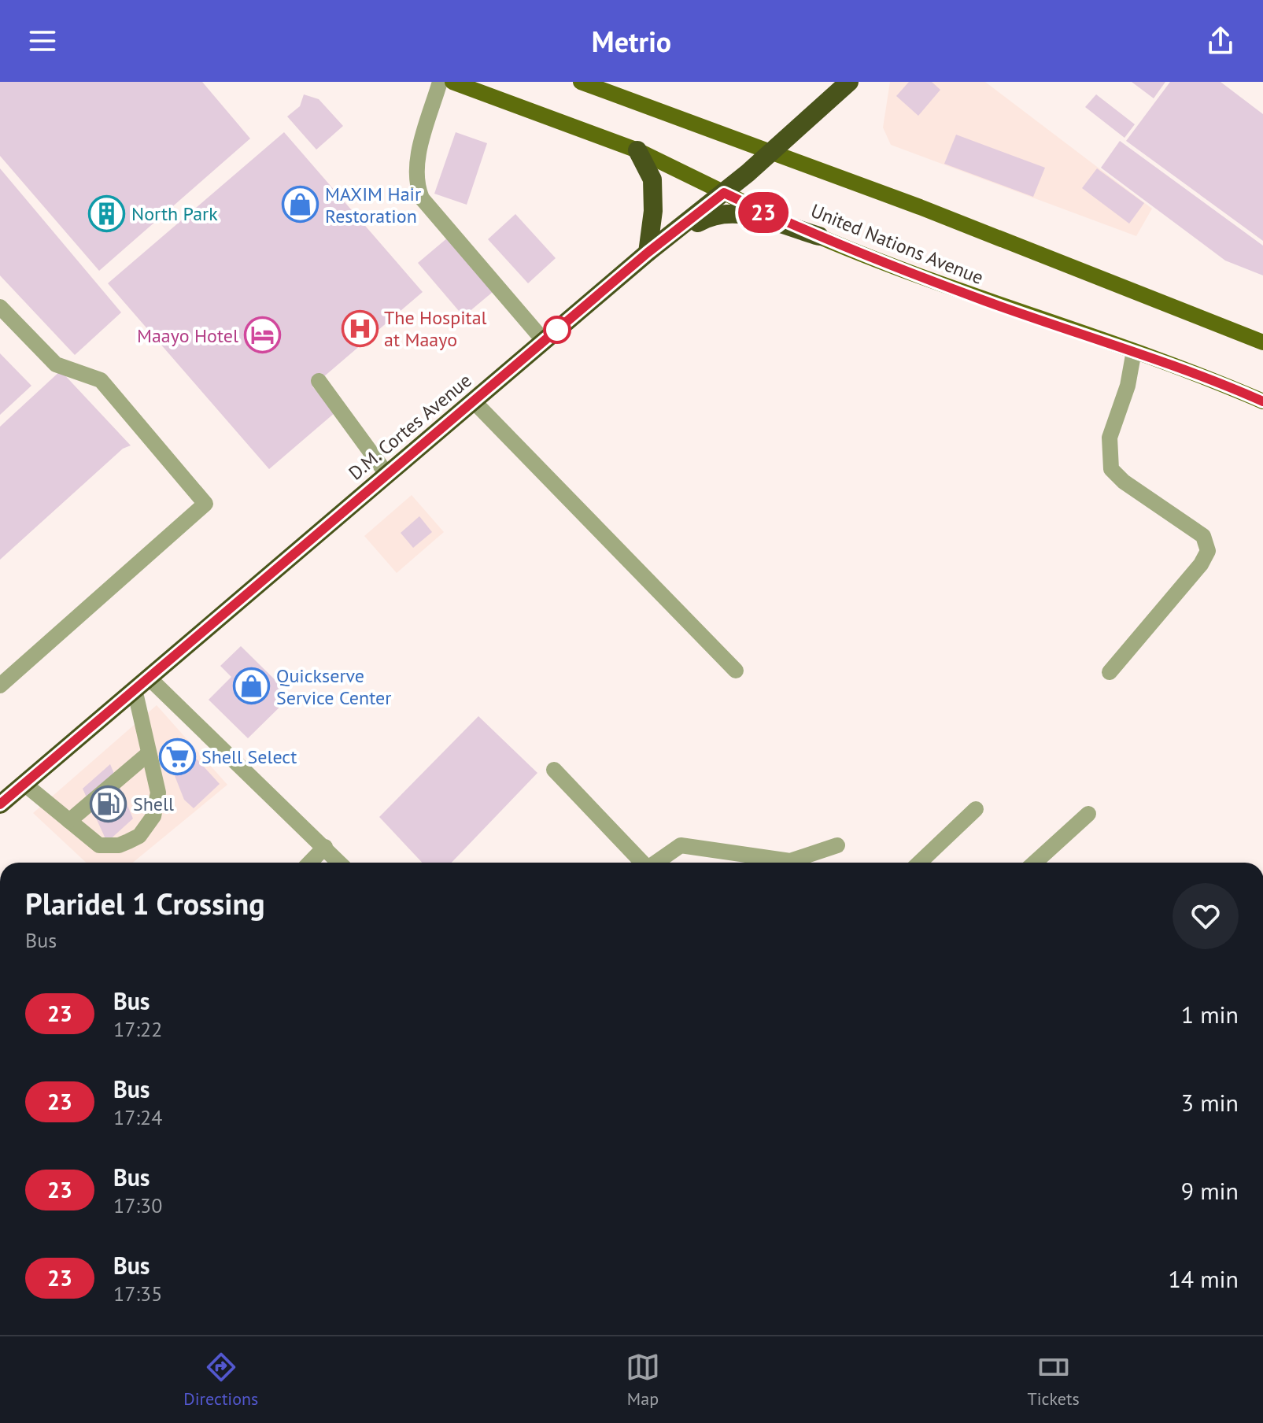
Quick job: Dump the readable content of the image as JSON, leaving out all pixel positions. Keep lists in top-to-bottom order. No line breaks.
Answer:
{"streets":{"highway":["D.M. Cortes Avenue"],"main road":["United Nations Avenue"]},"crossings":[["United Nations Avenue","D.M. Cortes Avenue"]],"places":{"shop":["MAXIM Hair Restoration","Quickserve Service Center"],"building":["North Park"],"hospital":["The Hospital at Maayo"],"hotel":["Maayo Hotel"],"supermarket":["Shell Select"],"fuel station":["Shell"]},"lines":["bus line 23"],"page":{"header":"Metrio","on_map":"23","heading":["Plaridel 1 Crossing","Bus"],"list":[{"mark":"23","name":"Bus","note":"17:22","value":"1 min"},{"mark":"23","name":"Bus","note":"17:24","value":"3 min"},{"mark":"23","name":"Bus","note":"17:30","value":"9 min"},{"mark":"23","name":"Bus","note":"17:35","value":"14 min"}],"tabs":["Directions","Map","Tickets"]}}
